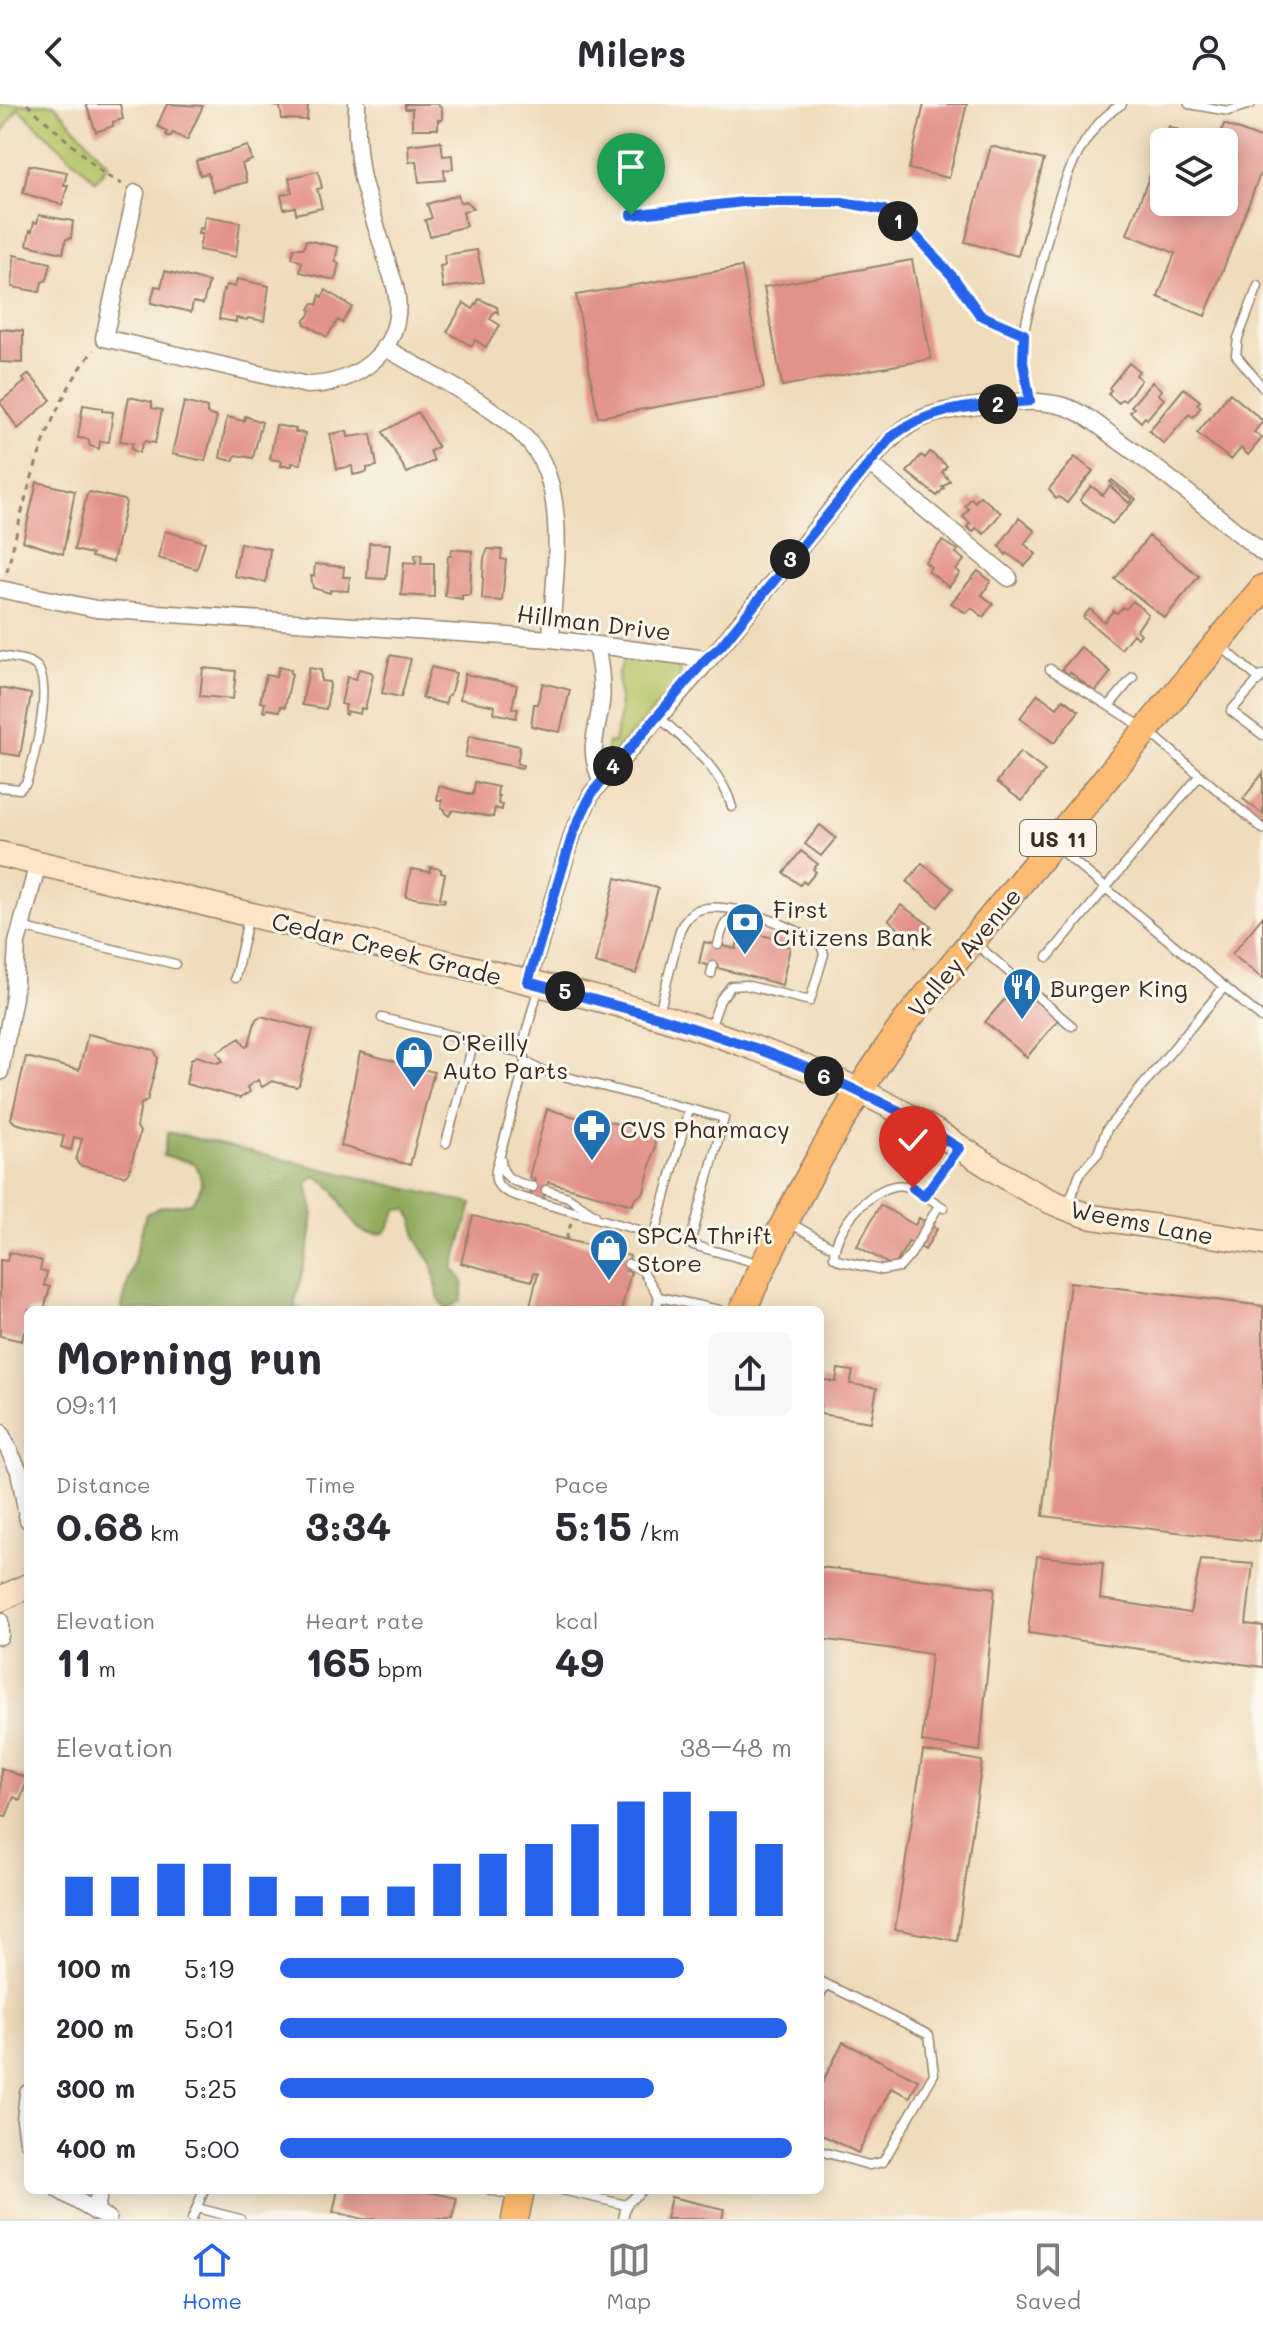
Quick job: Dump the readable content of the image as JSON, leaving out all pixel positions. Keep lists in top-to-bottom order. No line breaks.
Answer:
{"streets":{"main road":["US 11","Cedar Creek Grade","Valley Avenue","Weems Lane"],"street":["Hillman Drive"]},"crossings":[["Cedar Creek Grade","Valley Avenue"],["Cedar Creek Grade","Weems Lane"],["Valley Avenue","Weems Lane"]],"places":{"bank":["First Citizens Bank"],"restaurant":["Burger King"],"shop":["O'Reilly Auto Parts","SPCA Thrift Store"],"pharmacy":["CVS Pharmacy"]},"page":{"header":"Milers","pins":["1","2","3","4","5","6"],"heading":["Morning run","09:11"],"stats":[["Distance","0.68 km"],["Time","3:34"],["Pace","5:15 /km"],["Elevation","11 m"],["Heart rate","165 bpm"],["kcal","49"]],"chart":["Elevation","38–48 m"],"list":[{"name":"100 m","note":"5:19"},{"name":"200 m","note":"5:01"},{"name":"300 m","note":"5:25"},{"name":"400 m","note":"5:00"}],"tabs":["Home","Map","Saved"]}}
